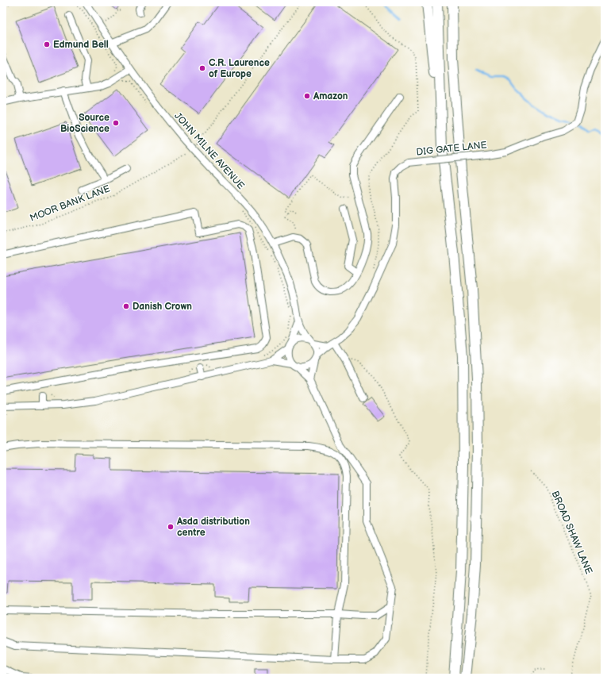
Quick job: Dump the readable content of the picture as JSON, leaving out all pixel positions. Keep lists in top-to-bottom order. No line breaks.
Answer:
{"streets":{"street":["DIG GATE LANE","JOHN MILNE AVENUE"],"path":["MOOR BANK LANE","BROAD SHAW LANE"]},"crossings":[["DIG GATE LANE","JOHN MILNE AVENUE"]],"places":["Edmund Bell","C.R. Laurence of Europe","Amazon","Source BioScience","Danish Crown","Asda distribution centre"]}
